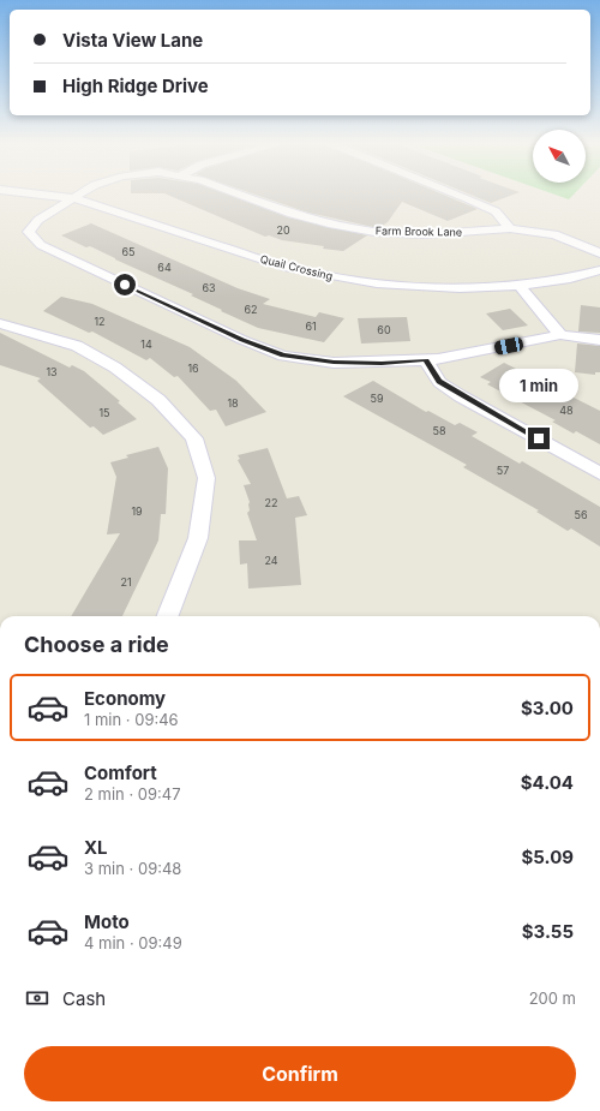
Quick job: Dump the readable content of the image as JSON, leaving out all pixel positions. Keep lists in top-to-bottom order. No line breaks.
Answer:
{"streets":{"street":["Farm Brook Lane","Quail Crossing"]},"crossings":[["Farm Brook Lane","Quail Crossing"]],"house_numbers":["20","65","64","63","62","12","61","60","14","16","13","59","18","48","15","58","57","22","19","56","24","21"],"north":"top left","page":{"banner":["Vista View Lane","High Ridge Drive"],"bubble":"1 min","heading":"Choose a ride","list":[{"name":"Economy","note":"1 min · 09:46","value":"$3.00"},{"name":"Comfort","note":"2 min · 09:47","value":"$4.04"},{"name":"XL","note":"3 min · 09:48","value":"$5.09"},{"name":"Moto","note":"4 min · 09:49","value":"$3.55"}],"pay":["Cash","200 m"],"buttons":"Confirm"}}
